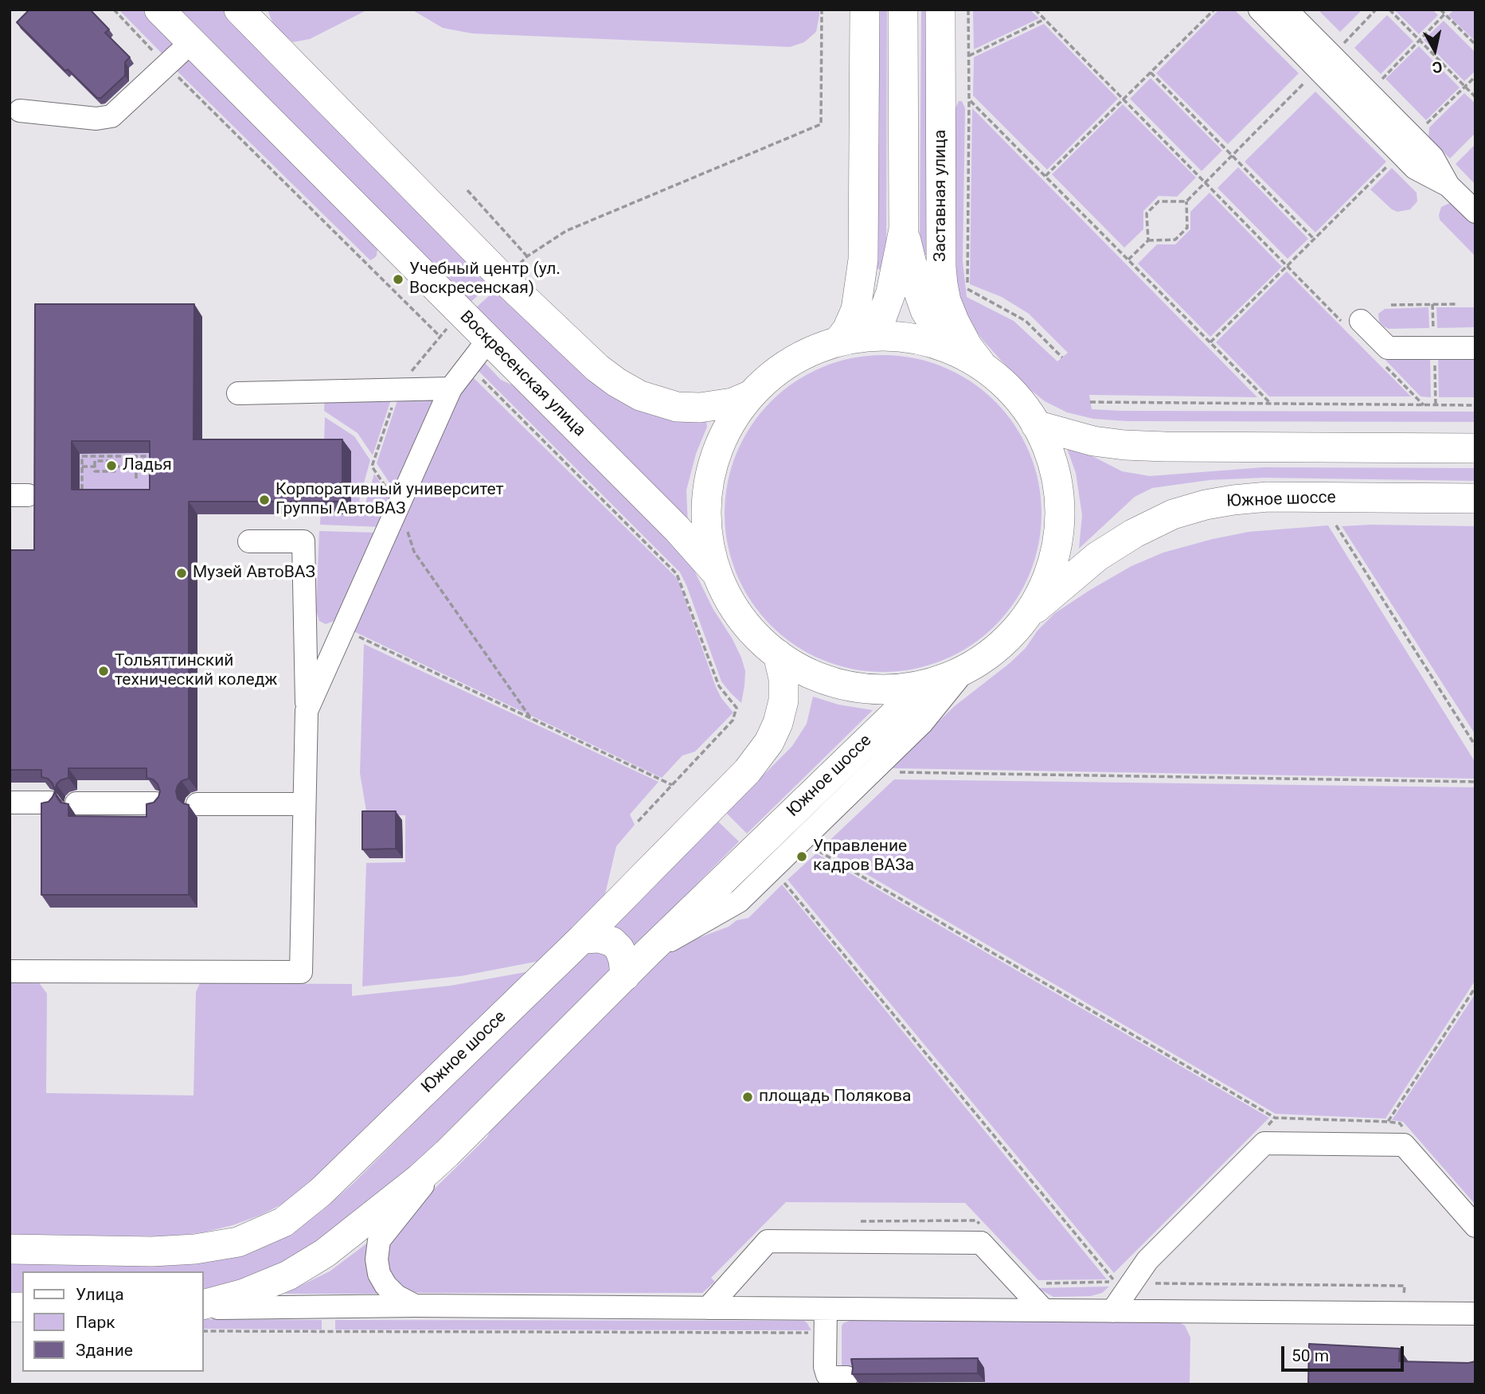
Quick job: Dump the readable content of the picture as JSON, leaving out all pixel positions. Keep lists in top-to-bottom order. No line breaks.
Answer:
{"streets":{"main road":["Заставная улица","Воскресенская улица","Южное шоссе"]},"places":["Учебный центр (ул. Воскресенская)","Ладья","Корпоративный университет Группы АвтоВАЗ","Музей АвтоВАЗ","Тольяттинский технический коледж","Управление кадров ВАЗа","площадь Полякова"],"legend":["Улица","Парк","Здание"],"scale_bar":"50 m","north":"bottom"}
